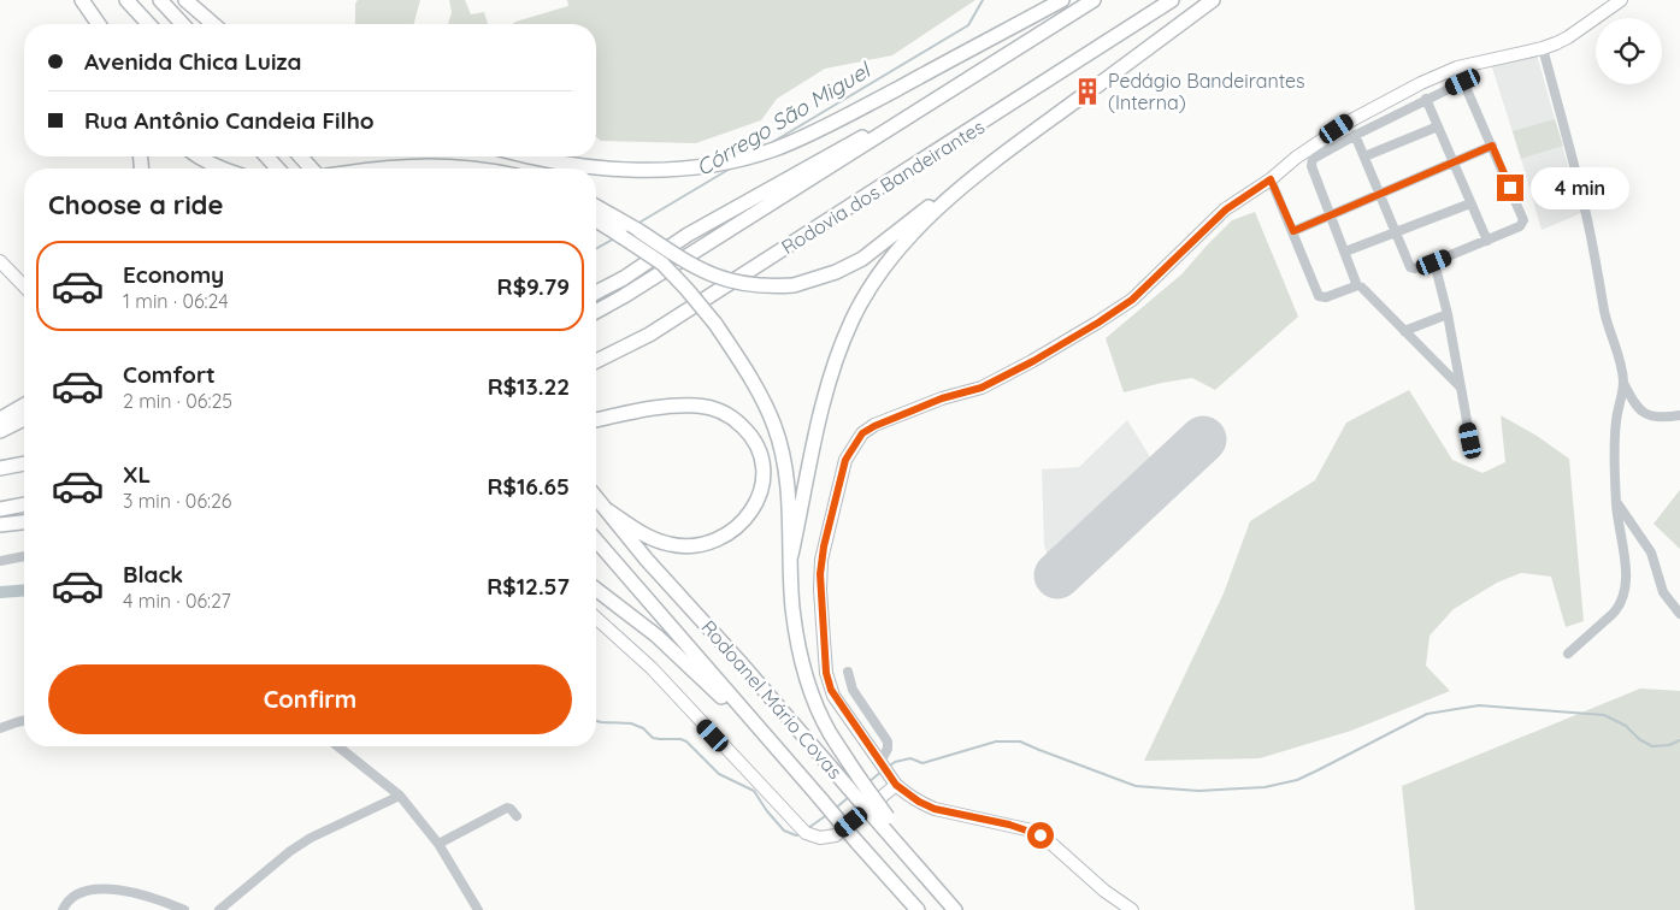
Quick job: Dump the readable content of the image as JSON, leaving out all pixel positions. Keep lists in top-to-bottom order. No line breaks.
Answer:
{"streets":{"highway":["Rodovia dos Bandeirantes","Rodoanel Mário Covas"]},"water":["Córrego São Miguel"],"places":{"building":["Pedágio Bandeirantes (Interna)"]},"page":{"banner":["Avenida Chica Luiza","Rua Antônio Candeia Filho"],"bubble":"4 min","heading":"Choose a ride","list":[{"name":"Economy","note":"1 min · 06:24","value":"R$9.79"},{"name":"Comfort","note":"2 min · 06:25","value":"R$13.22"},{"name":"XL","note":"3 min · 06:26","value":"R$16.65"},{"name":"Black","note":"4 min · 06:27","value":"R$12.57"}],"buttons":"Confirm"}}
